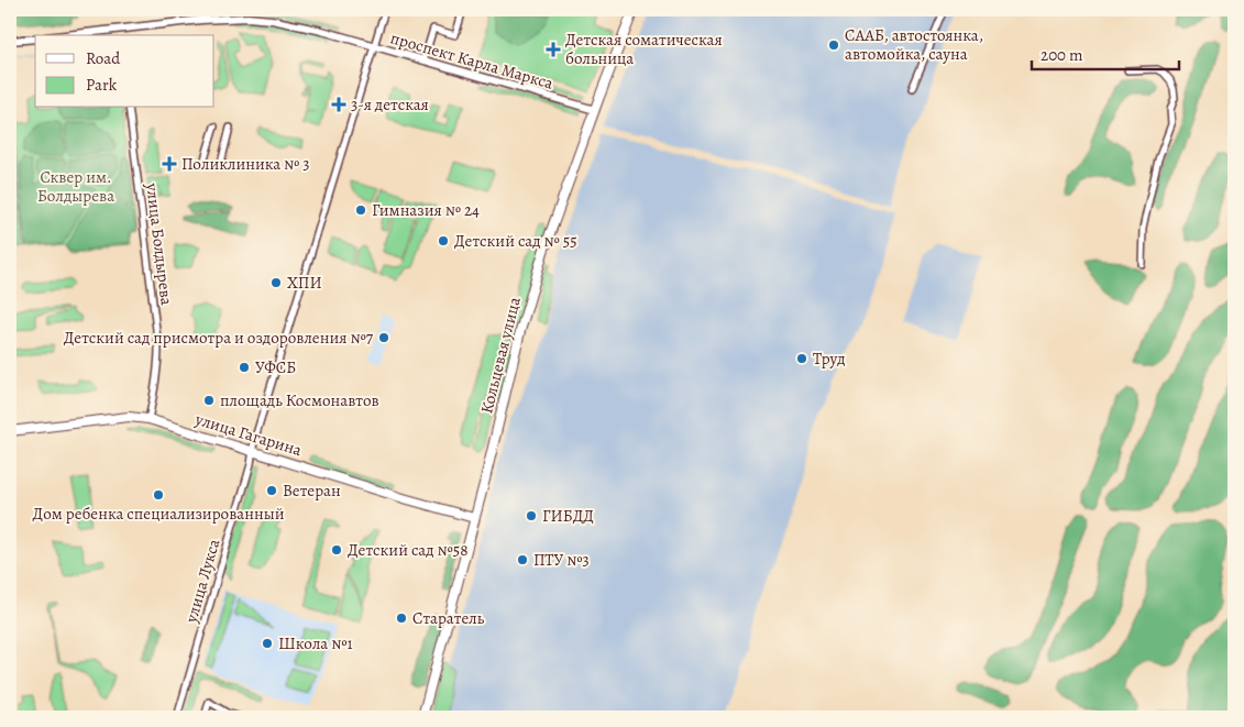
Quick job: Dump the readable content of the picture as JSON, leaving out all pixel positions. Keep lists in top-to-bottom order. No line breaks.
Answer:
{"streets":{"main road":["Кольцевая улица","улица Гагарина"],"street":["проспект Карла Маркса","улица Болдырева","улица Лукса"]},"crossings":[["проспект Карла Маркса","Кольцевая улица"],["проспект Карла Маркса","улица Лукса"],["улица Болдырева","улица Гагарина"],["Кольцевая улица","улица Гагарина"],["улица Гагарина","улица Лукса"]],"parks":["Сквер им. Болдырева"],"places":{"other":["СААБ, автостоянка, автомойка, сауна","Гимназия № 24","Детский сад № 55","ХПИ","Детский сад присмотра и оздоровления №7","Труд","УФСБ","площадь Космонавтов","Ветеран","Дом ребенка специализированный","ГИБДД","Детский сад №58","ПТУ №3","Старатель","Школа №1"],"health":["Детская соматическая больница","3-я детская","Поликлиника № 3"]},"legend":["Road","Park"],"scale_bar":"200 m"}
